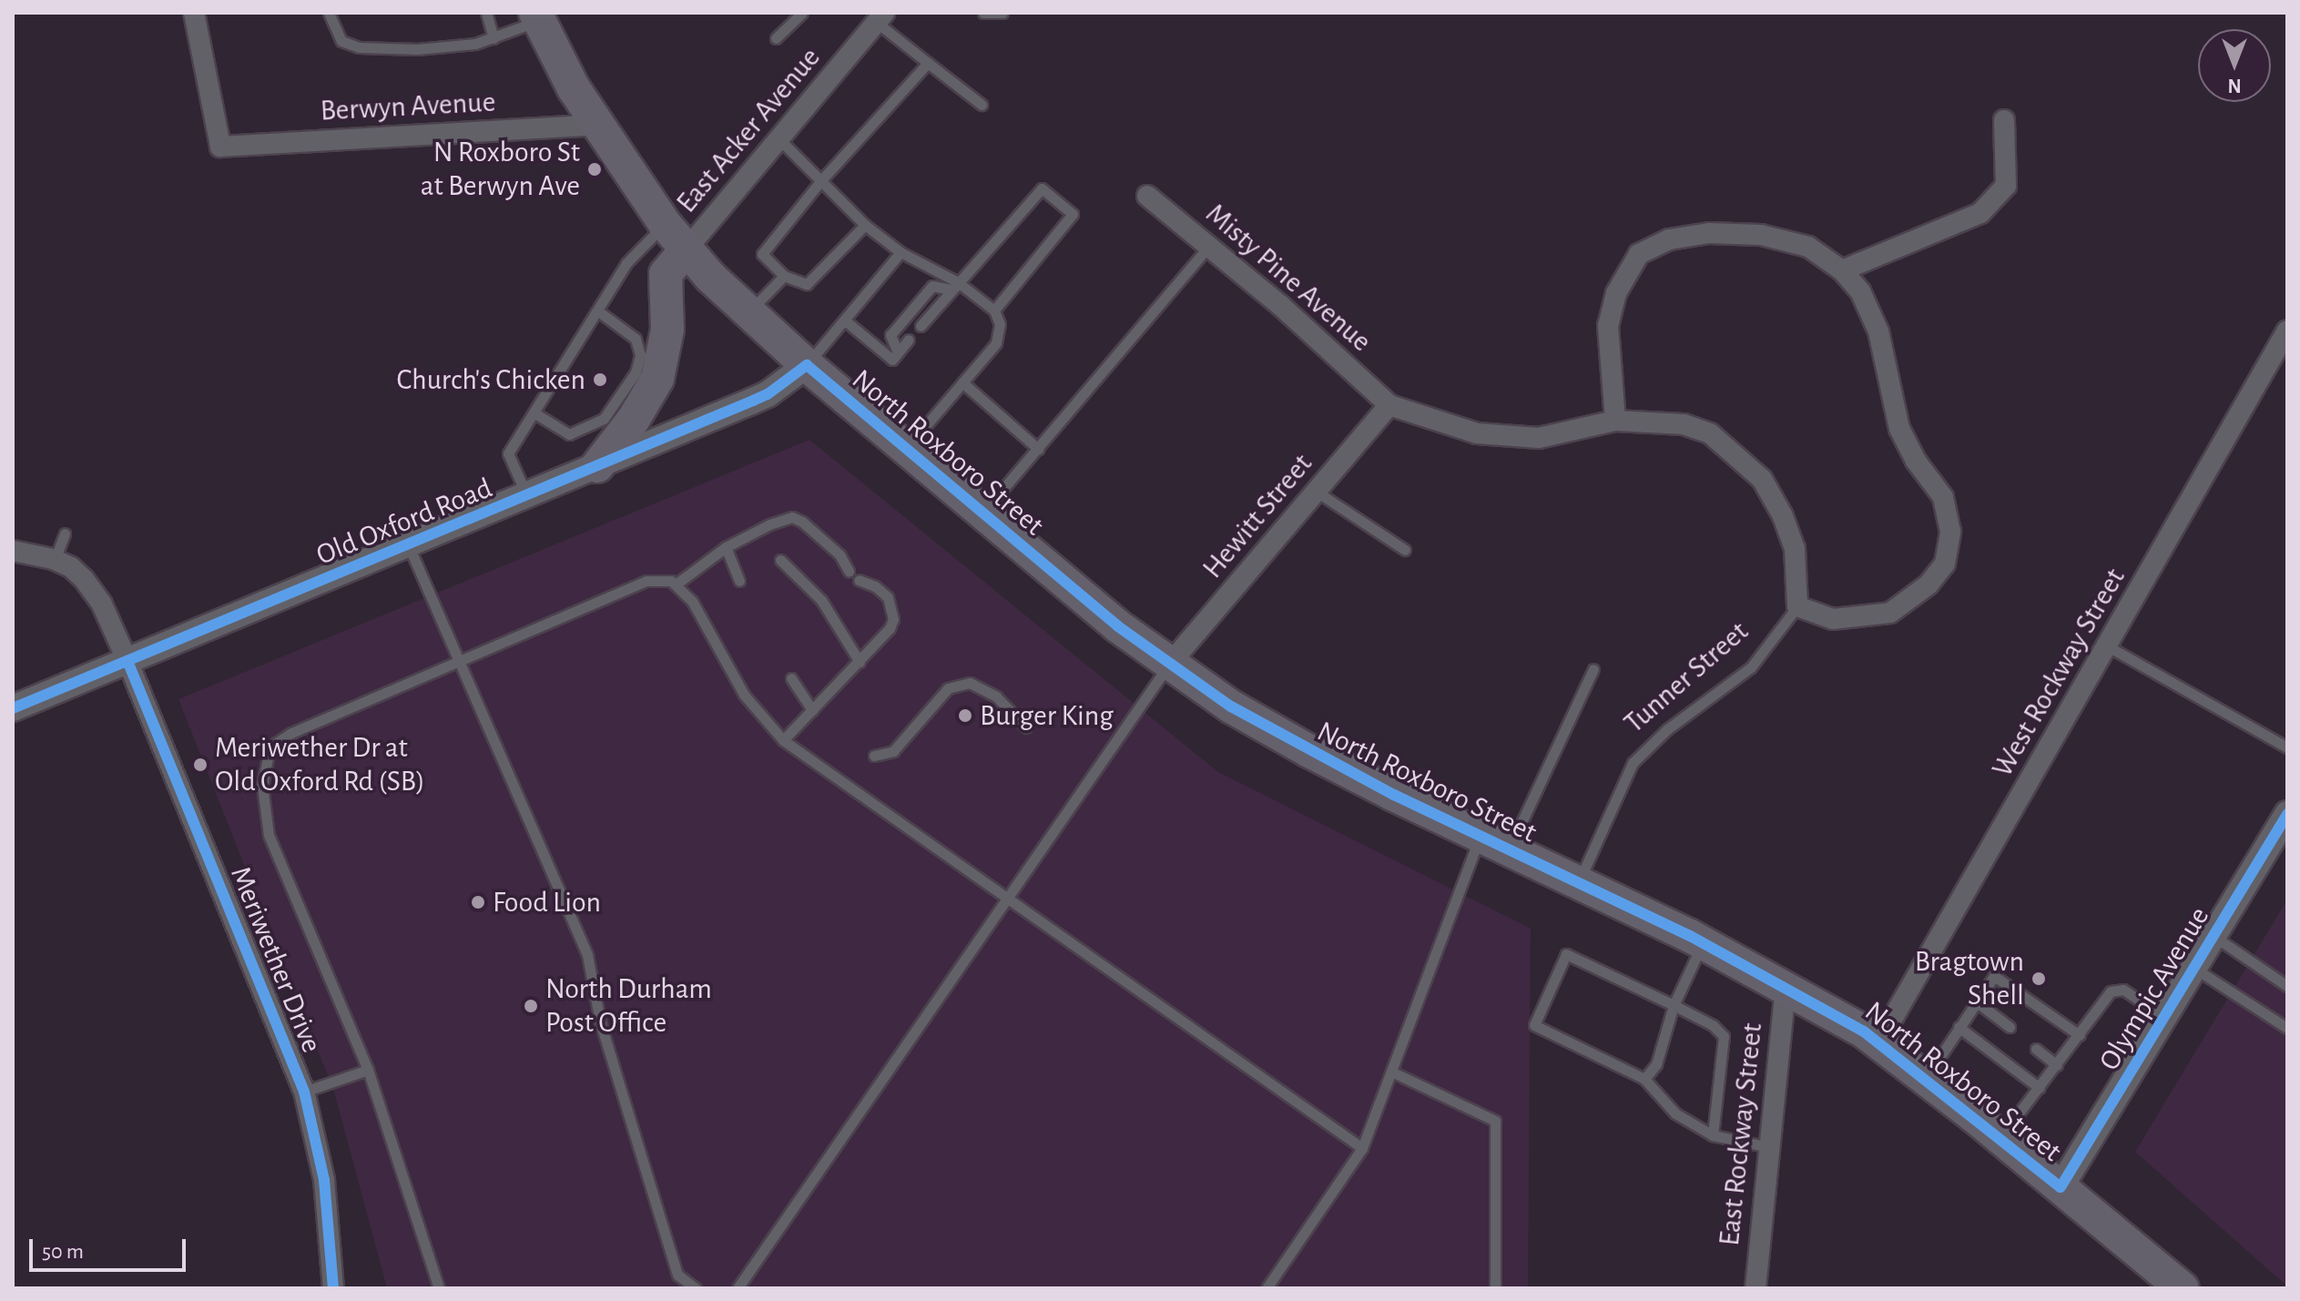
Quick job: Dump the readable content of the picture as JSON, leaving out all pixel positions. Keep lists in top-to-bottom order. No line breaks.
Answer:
{"streets":{"main road":["North Roxboro Street"],"street":["Berwyn Avenue","East Acker Avenue","Misty Pine Avenue","Hewitt Street","Old Oxford Road","West Rockway Street","Meriwether Drive","Olympic Avenue","East Rockway Street"],"lane":["Tunner Street"]},"crossings":[["Berwyn Avenue","North Roxboro Street"],["East Acker Avenue","North Roxboro Street"],["Misty Pine Avenue","Hewitt Street"],["North Roxboro Street","Hewitt Street"],["North Roxboro Street","Old Oxford Road"],["North Roxboro Street","West Rockway Street"],["North Roxboro Street","Tunner Street"],["North Roxboro Street","Olympic Avenue"],["North Roxboro Street","East Rockway Street"],["Old Oxford Road","Meriwether Drive"]],"places":["N Roxboro St at Berwyn Ave","Church's Chicken","Burger King","Meriwether Dr at Old Oxford Rd (SB)","Food Lion","Bragtown Shell","North Durham Post Office"],"scale_bar":"50 m","north":"bottom"}
